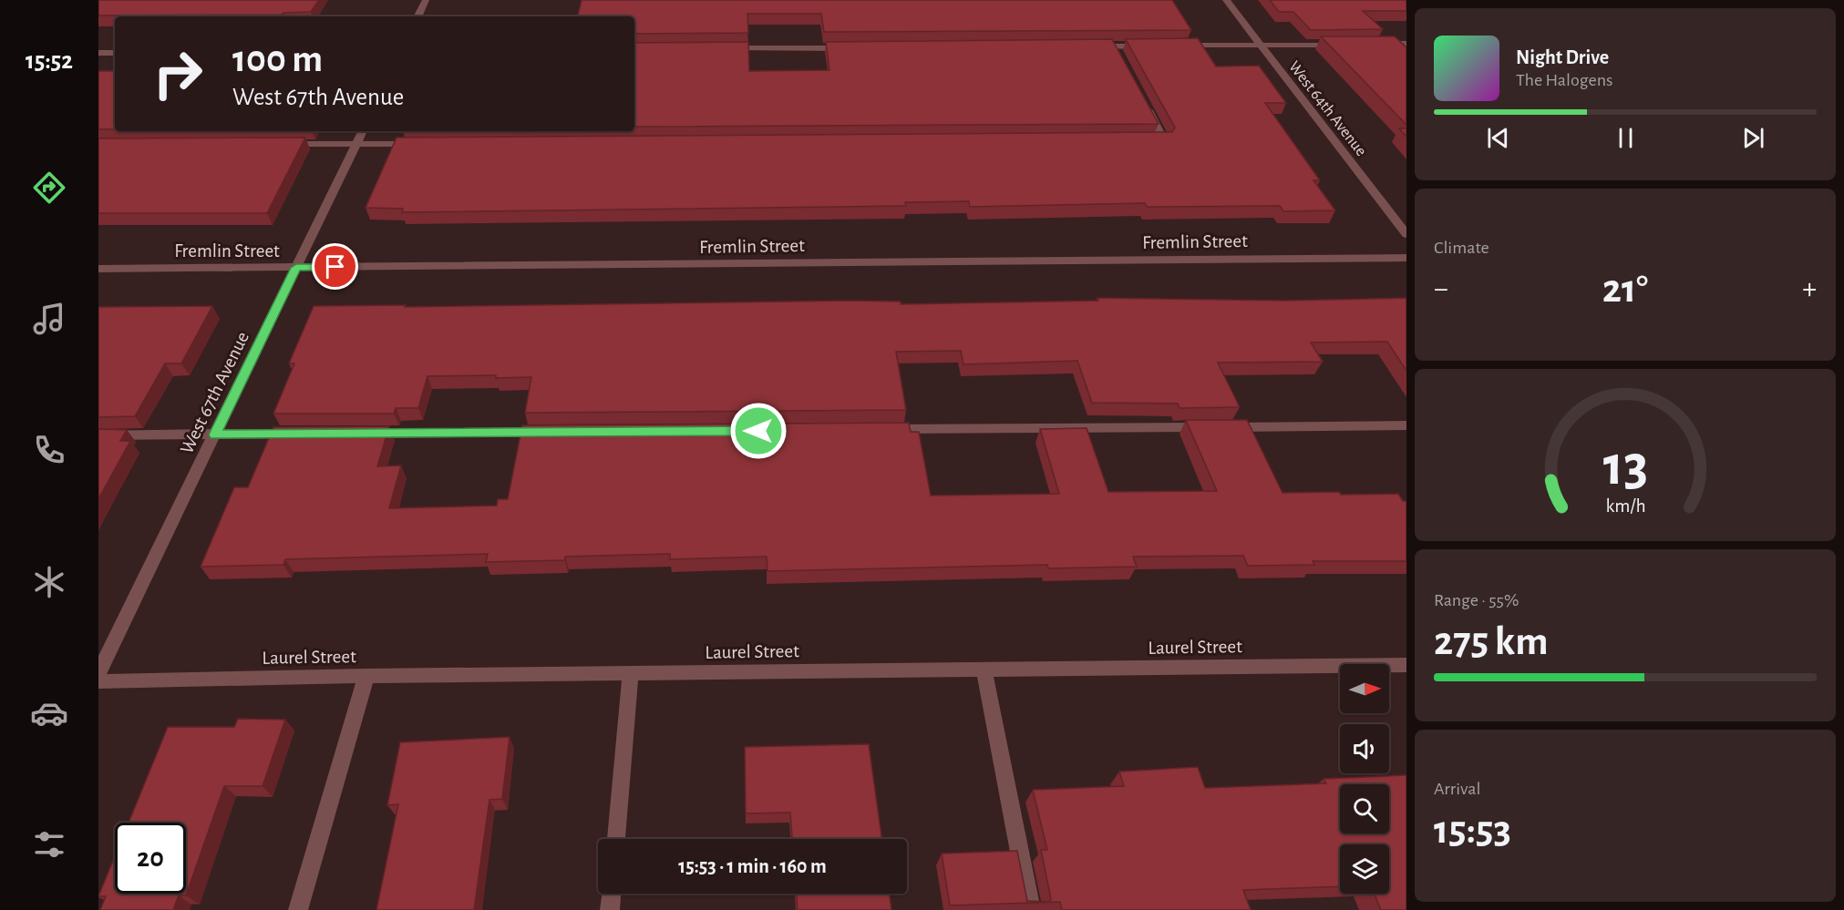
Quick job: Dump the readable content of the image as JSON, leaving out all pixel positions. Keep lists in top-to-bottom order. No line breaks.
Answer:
{"streets":{"street":["West 64th Avenue","Fremlin Street","West 67th Avenue","Laurel Street"]},"crossings":[["Fremlin Street","West 67th Avenue"]],"north":"right","page":{"tabs":"15:52","turn":["100 m","West 67th Avenue"],"song":["Night Drive","The Halogens"],"tile":["Climate",["Range · 55%","275 km"],["Arrival","15:53"]],"heat":["−","21°","+"],"limit":"20","trip":"15:53 · 1 min · 160 m","gauge":["13","km/h"]}}
